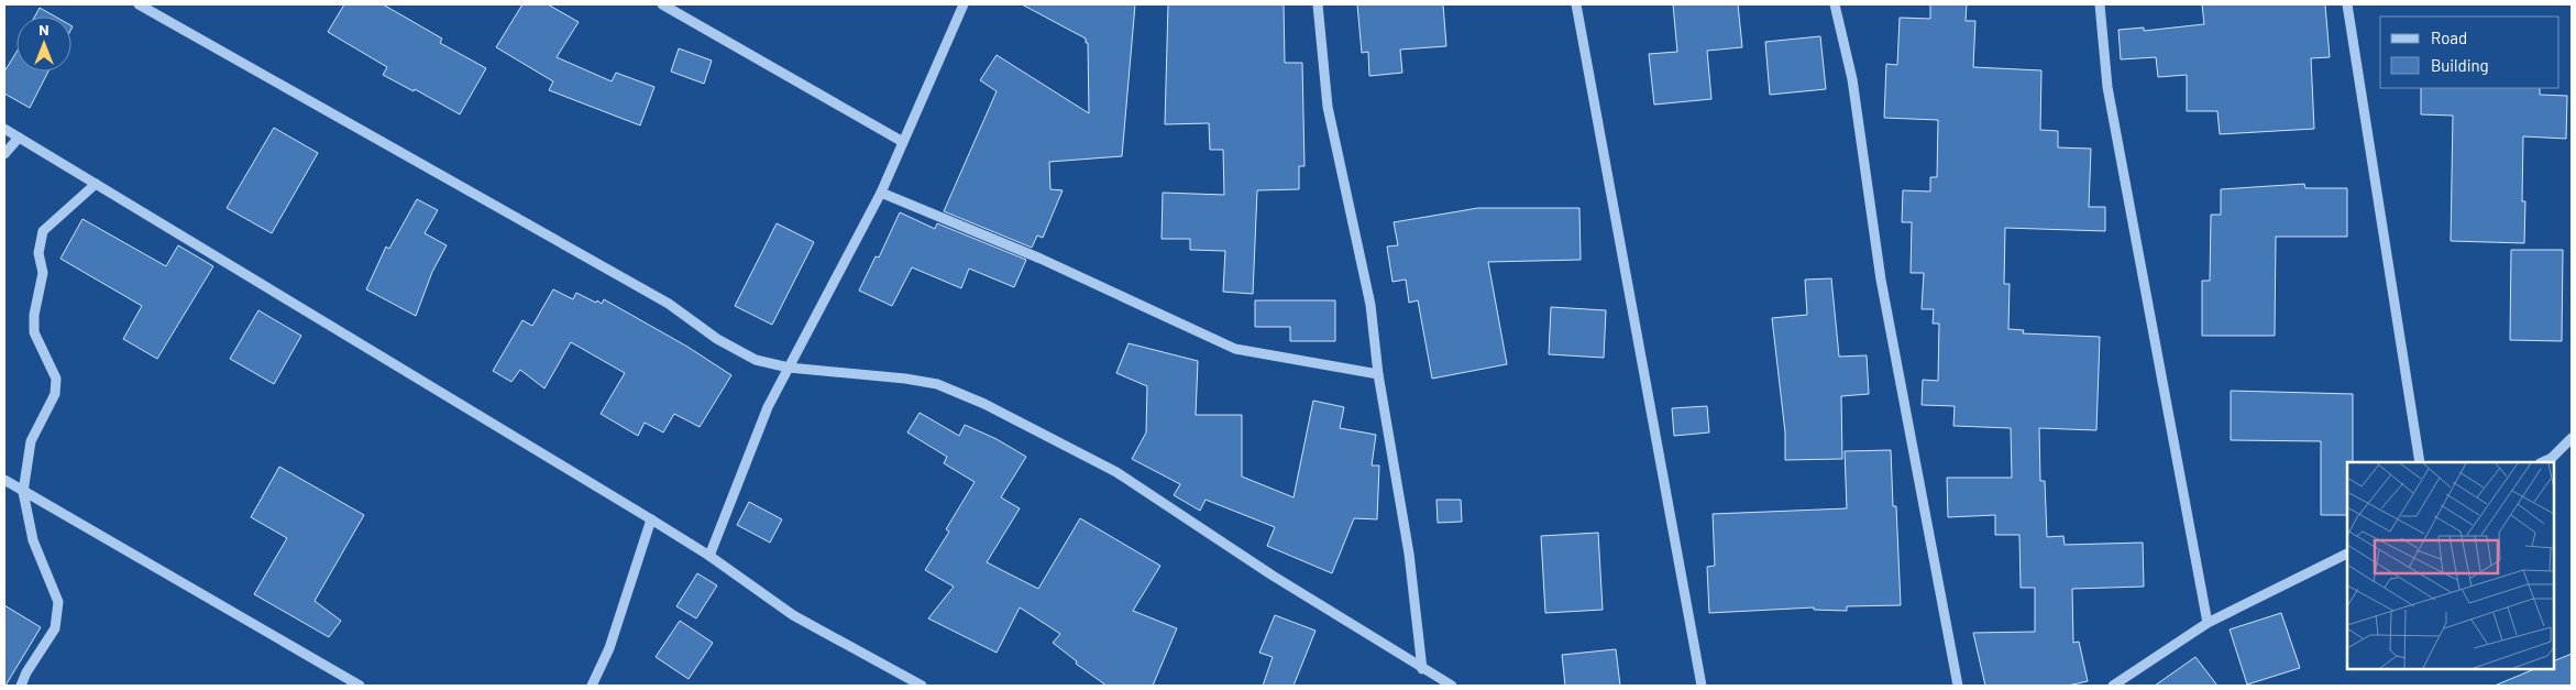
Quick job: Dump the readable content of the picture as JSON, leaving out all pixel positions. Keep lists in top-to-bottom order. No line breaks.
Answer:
{"legend":["Road","Building"],"north":"top"}
